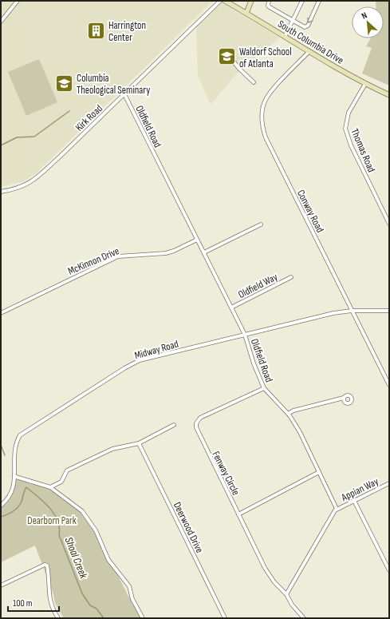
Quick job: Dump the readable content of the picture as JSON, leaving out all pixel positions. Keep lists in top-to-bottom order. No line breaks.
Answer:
{"streets":{"main road":["South Columbia Drive"],"street":["Kirk Road","Oldfield Road","Thomas Road","Conway Road","McKinnon Drive","Oldfield Way","Midway Road","Fenway Circle","Appian Way","Deerwood Drive"]},"crossings":[["South Columbia Drive","Thomas Road"],["South Columbia Drive","Conway Road"],["Kirk Road","Oldfield Road"],["Oldfield Road","McKinnon Drive"],["Oldfield Road","Oldfield Way"],["Oldfield Road","Midway Road"],["Oldfield Road","Fenway Circle"],["Oldfield Road","Appian Way"],["Conway Road","Midway Road"]],"water":["Shoal Creek"],"parks":["Dearborn Park"],"places":{"building":["Harrington Center"],"school or university":["Waldorf School of Atlanta","Columbia Theological Seminary"]},"scale_bar":"100 m","north":"top left"}
